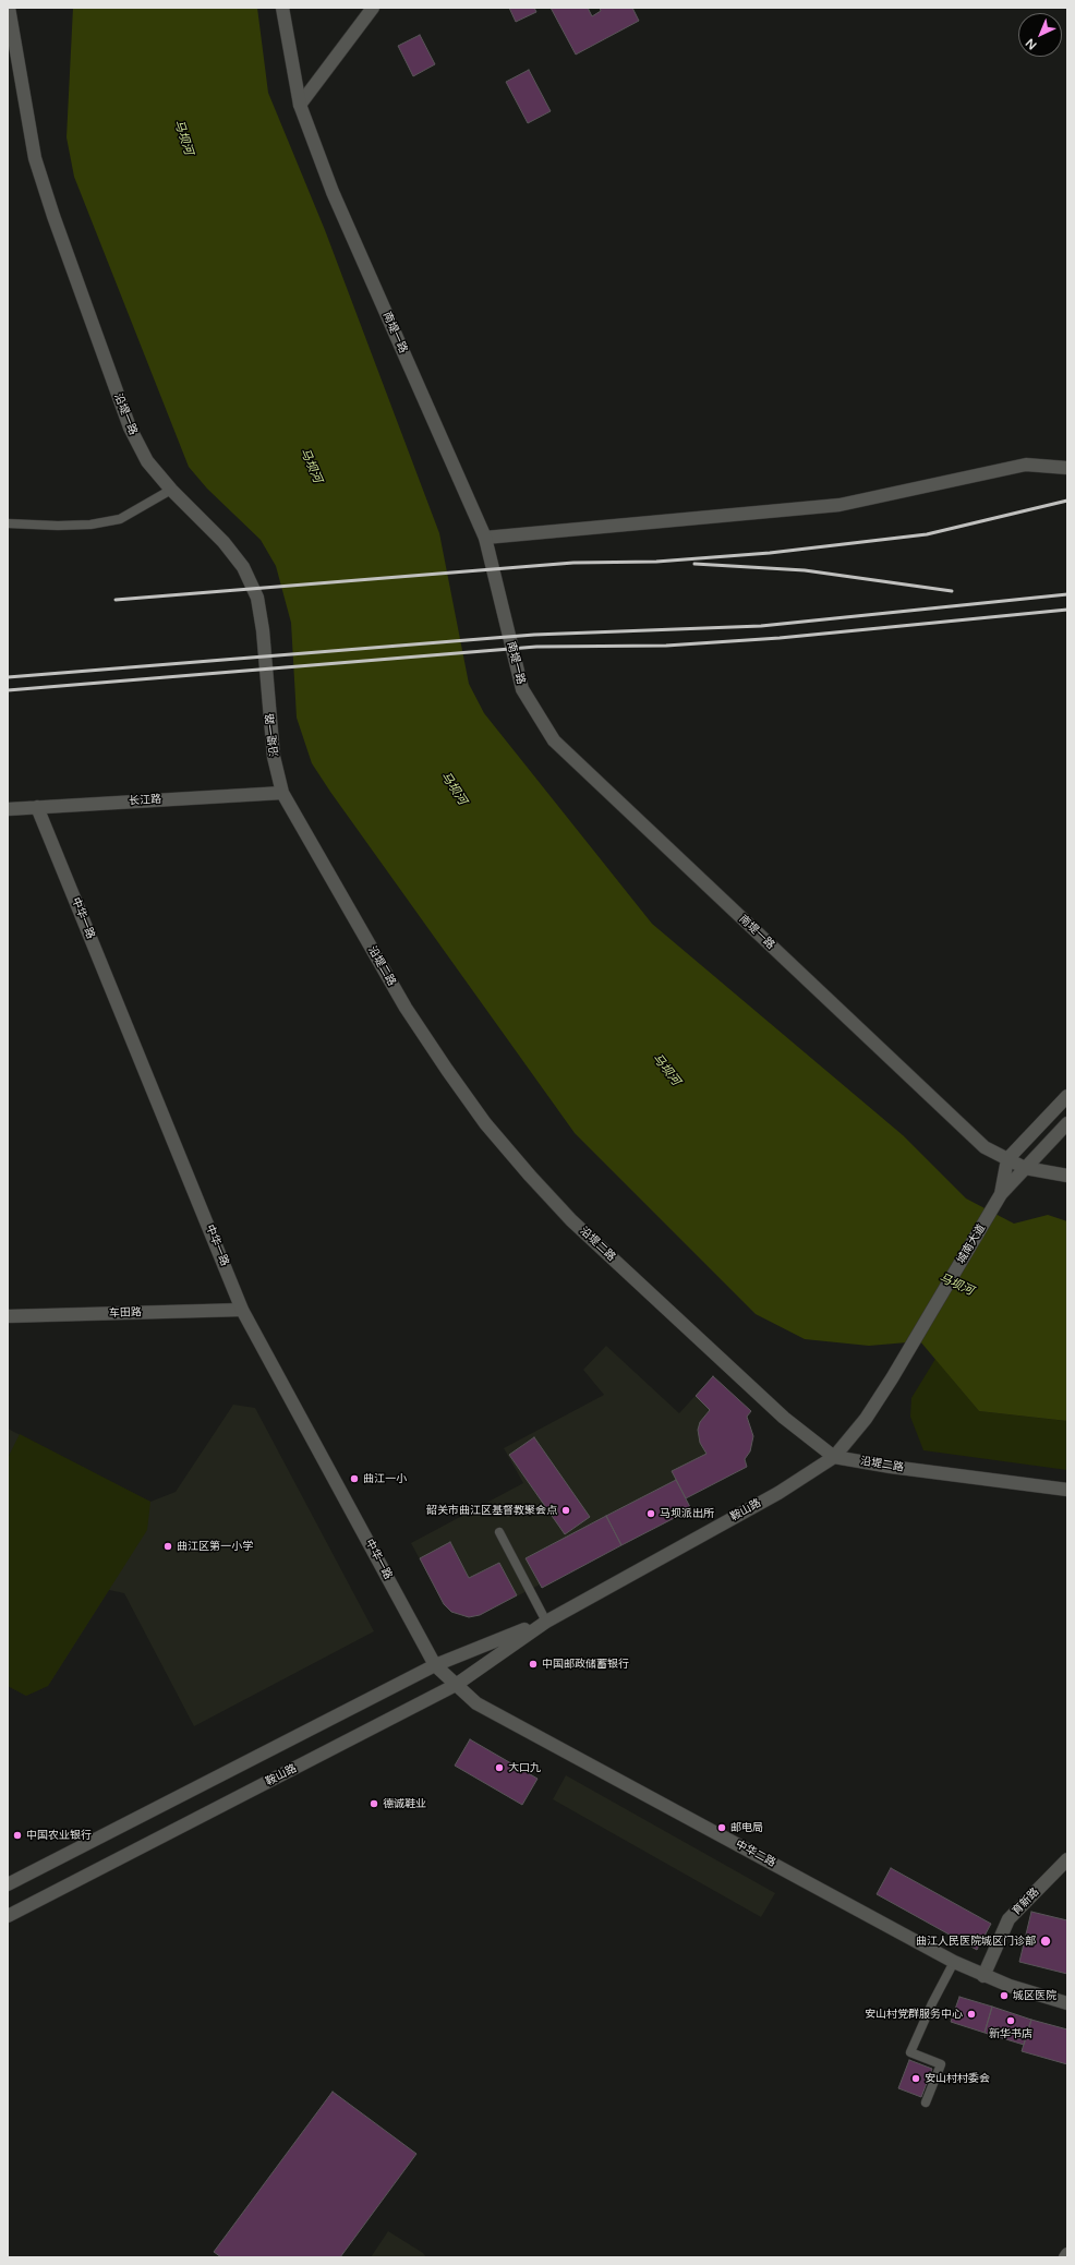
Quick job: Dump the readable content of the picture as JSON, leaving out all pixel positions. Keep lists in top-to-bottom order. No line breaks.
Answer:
{"streets":{"street":["南堤一路","沿堤一路","长江路","中华一路","沿堤二路","城南大道","车田路","鞍山路","中华二路","育新路"]},"crossings":[["南堤一路","城南大道"],["沿堤一路","长江路"],["沿堤一路","沿堤二路"],["长江路","中华一路"],["长江路","沿堤二路"],["中华一路","车田路"],["中华一路","鞍山路"],["中华一路","中华二路"],["沿堤二路","鞍山路"],["城南大道","鞍山路"],["鞍山路","中华二路"],["中华二路","育新路"]],"water":["马坝河"],"places":["曲江一小","韶关市曲江区基督教聚会点","马坝派出所","曲江区第一小学","中国邮政储蓄银行","大口九","德诚鞋业","邮电局","中国农业银行","曲江人民医院城区门诊部","城区医院","安山村党群服务中心","新华书店","安山村村委会"],"north":"bottom left"}
